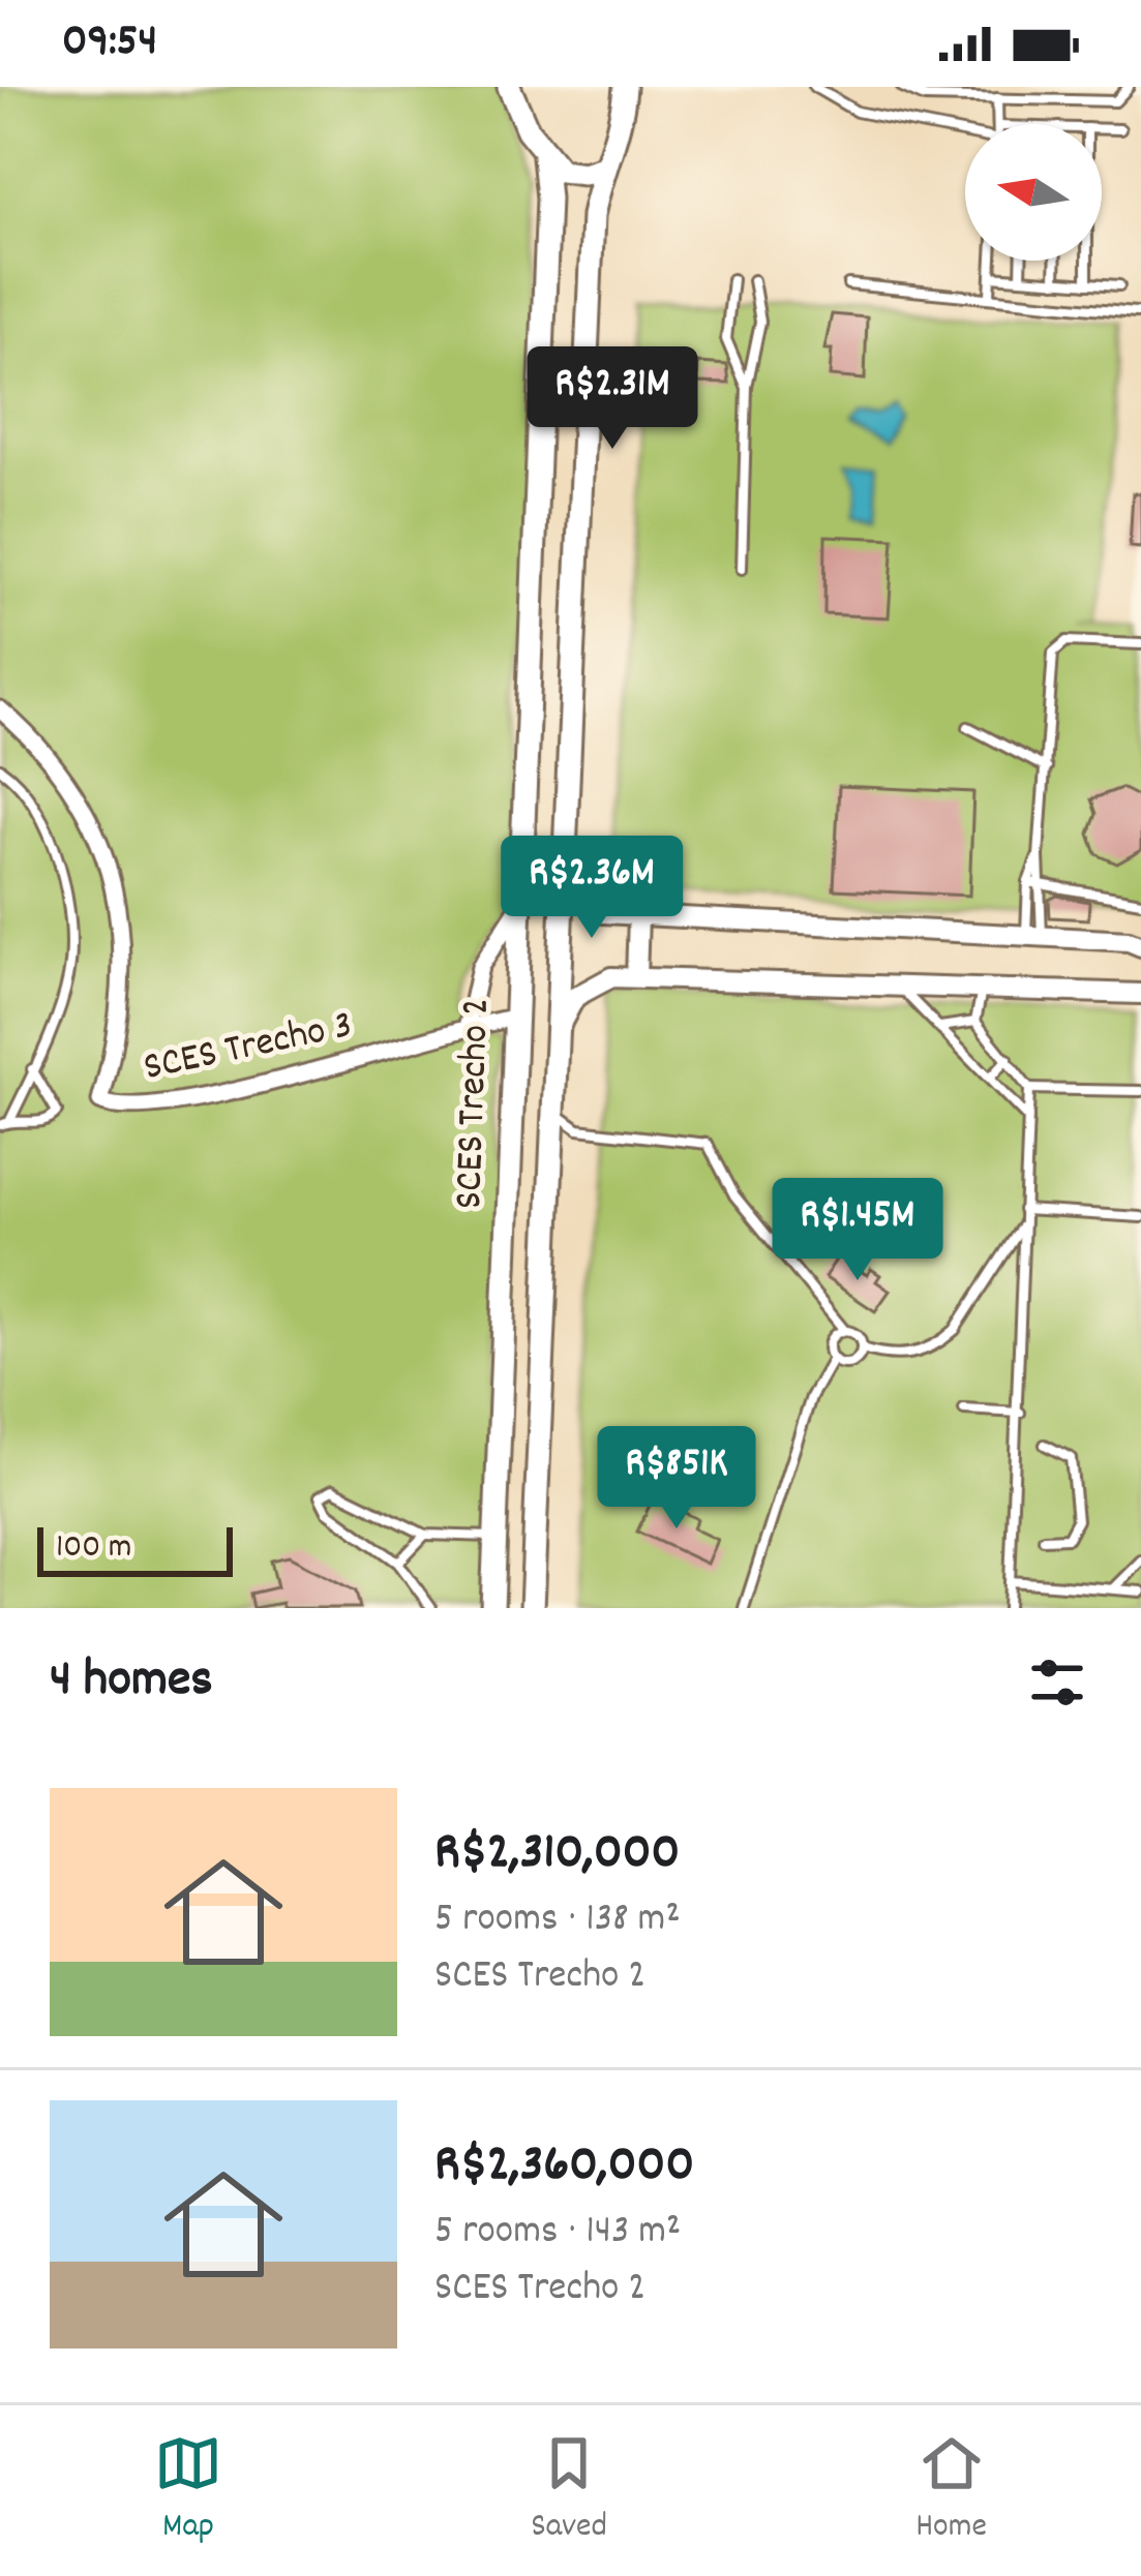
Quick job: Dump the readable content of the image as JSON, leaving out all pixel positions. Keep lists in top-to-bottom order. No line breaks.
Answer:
{"streets":{"main road":["SCES Trecho 2"],"street":["SCES Trecho 3"]},"crossings":[["SCES Trecho 3","SCES Trecho 2"]],"scale_bar":"100 m","north":"left","page":{"status":"09:54","price":["R$2.31M","R$2.36M","R$1.45M","R$851K"],"scale":"100 m","heading":"4 homes","list":[{"name":"R$2,310,000","note":"5 rooms · 138 m² · SCES Trecho 2"},{"name":"R$2,360,000","note":"5 rooms · 143 m² · SCES Trecho 2"}],"tabs":["Map","Saved","Home"]}}
